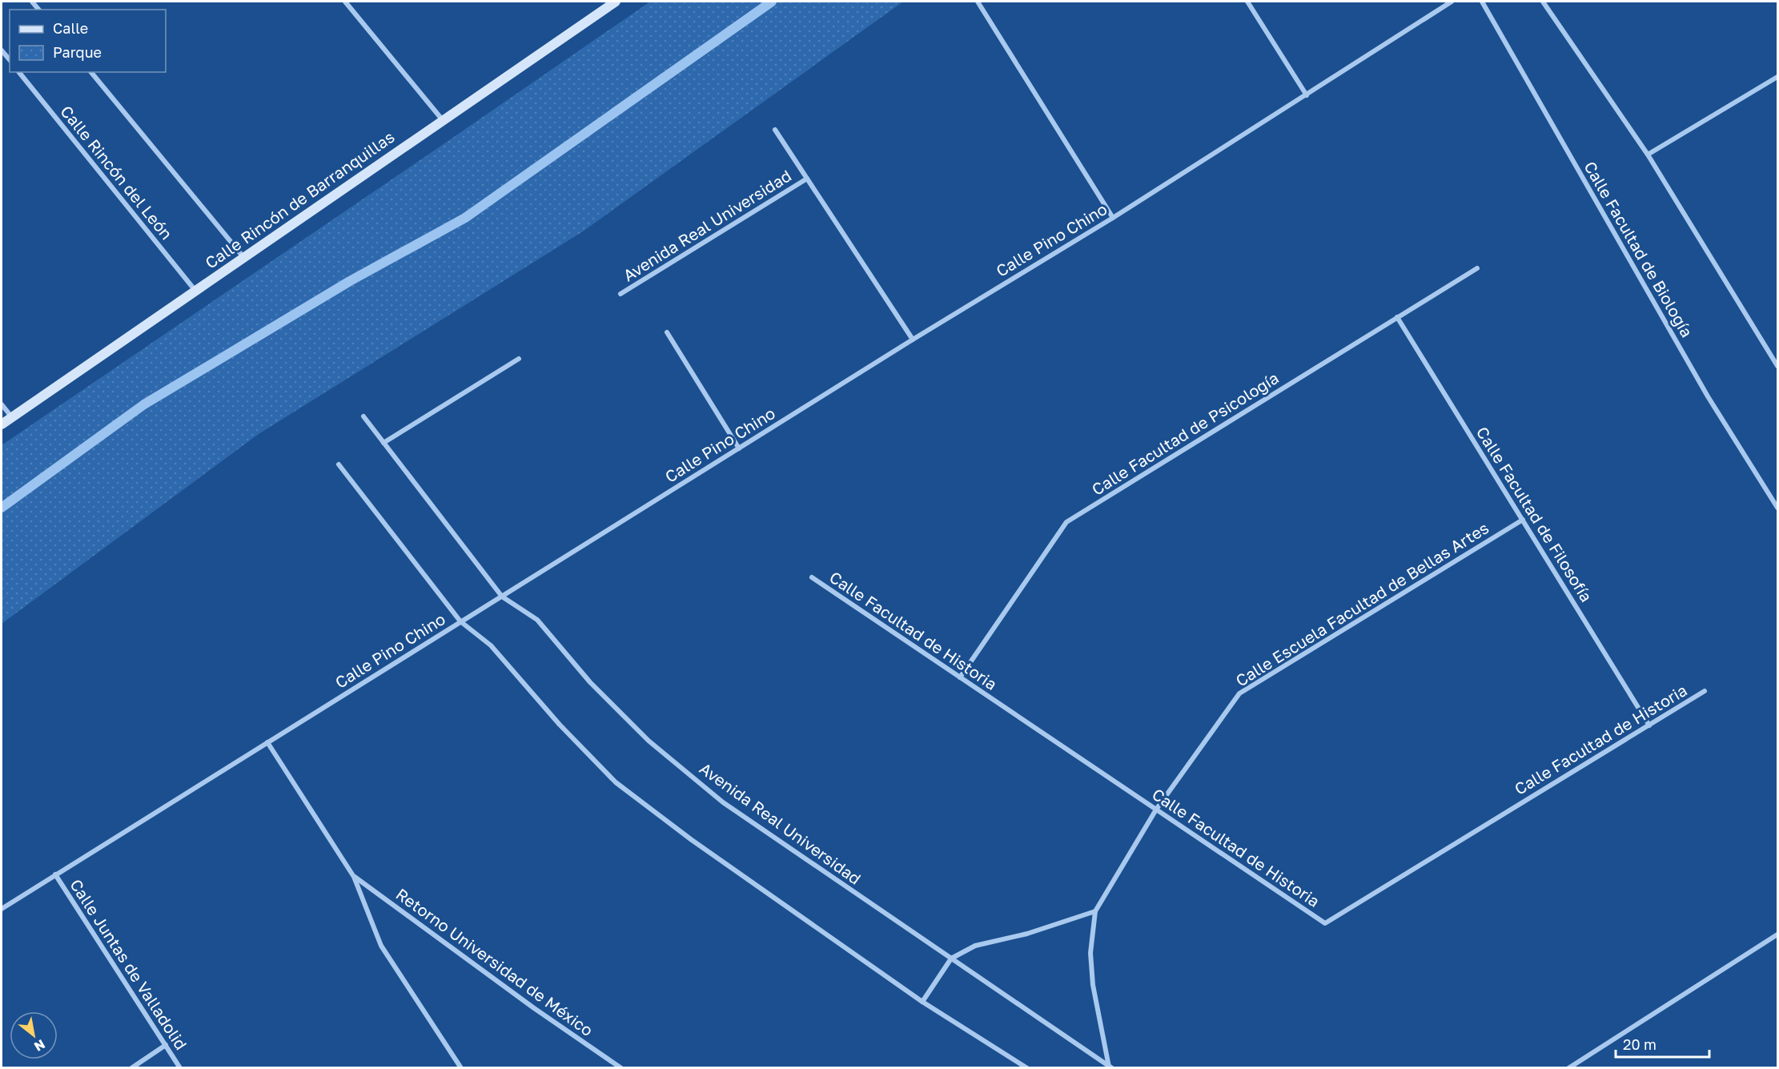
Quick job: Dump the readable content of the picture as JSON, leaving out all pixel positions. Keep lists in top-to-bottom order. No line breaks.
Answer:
{"streets":{"street":["Calle Rincón del León","Calle Rincón de Barranquillas","Avenida Real Universidad","Calle Pino Chino","Calle Facultad de Biología","Calle Facultad de Psicología","Calle Facultad de Filosofía","Calle Escuela Facultad de Bellas Artes","Calle Facultad de Historia","Retorno Universidad de México","Calle Juntas de Valladolid"]},"crossings":[["Calle Rincón del León","Calle Rincón de Barranquillas"],["Avenida Real Universidad","Calle Pino Chino"],["Calle Pino Chino","Retorno Universidad de México"],["Calle Pino Chino","Calle Juntas de Valladolid"],["Calle Facultad de Psicología","Calle Facultad de Filosofía"],["Calle Facultad de Psicología","Calle Facultad de Historia"],["Calle Facultad de Filosofía","Calle Escuela Facultad de Bellas Artes"],["Calle Facultad de Filosofía","Calle Facultad de Historia"],["Calle Escuela Facultad de Bellas Artes","Calle Facultad de Historia"]],"legend":["Calle","Parque"],"scale_bar":"20 m","north":"bottom right"}
